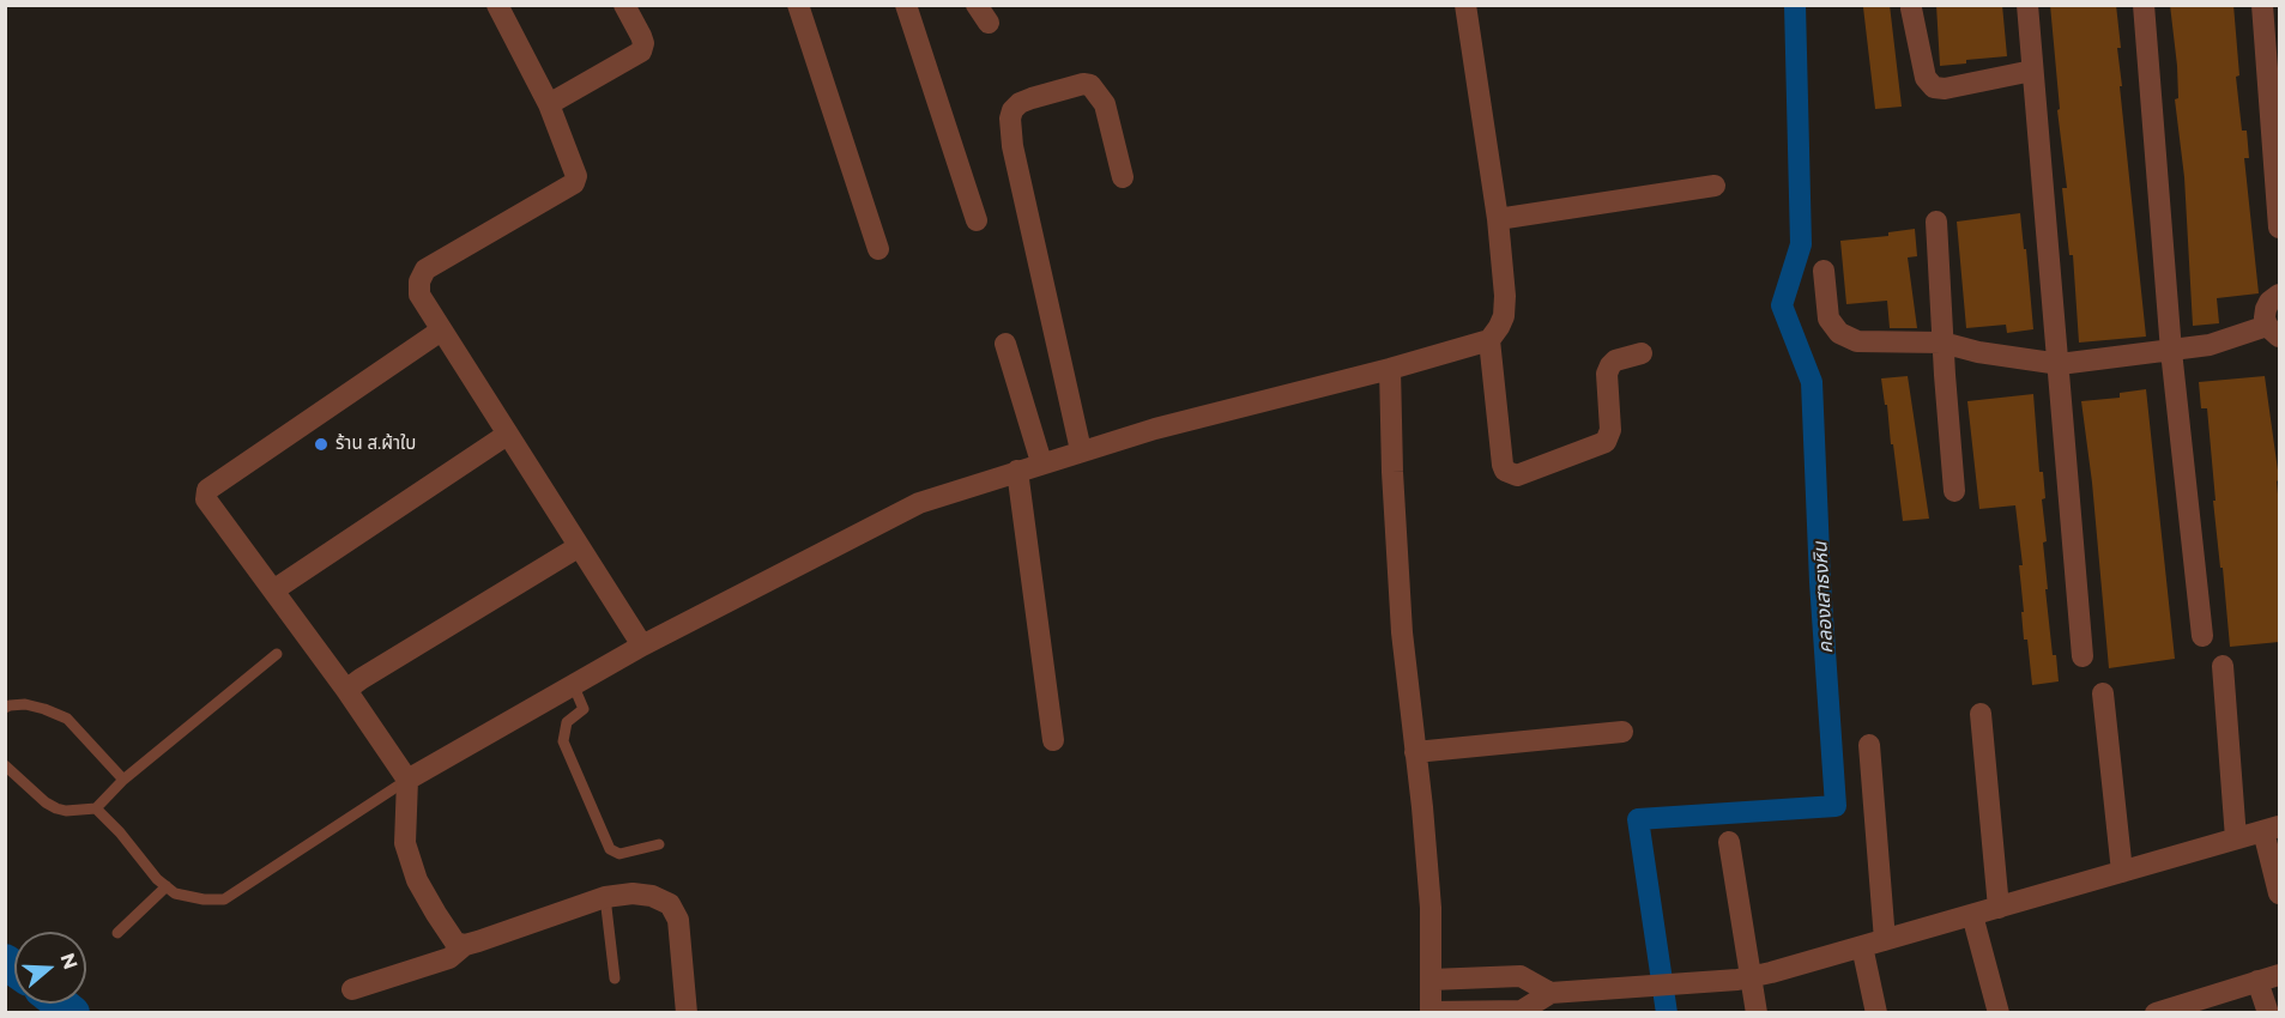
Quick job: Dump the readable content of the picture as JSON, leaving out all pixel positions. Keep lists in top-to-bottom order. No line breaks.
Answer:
{"water":["คลองเสาธงหิน"],"places":["ร้าน ส.ผ้าใบ"],"north":"right"}
